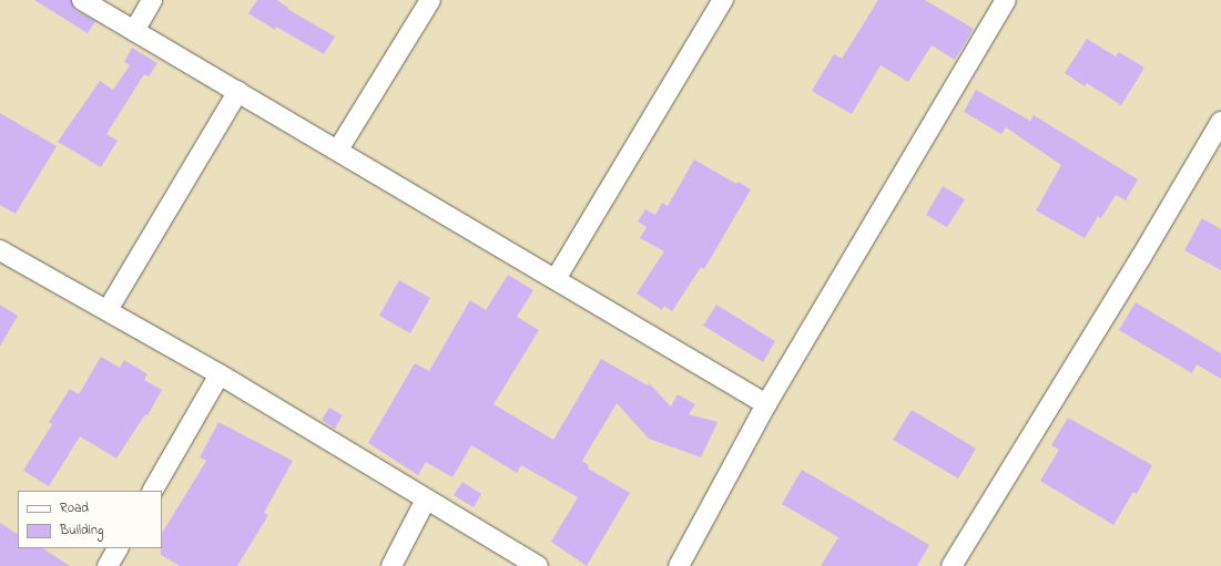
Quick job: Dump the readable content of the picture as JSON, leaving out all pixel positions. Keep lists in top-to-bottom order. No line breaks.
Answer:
{"legend":["Road","Building"]}
